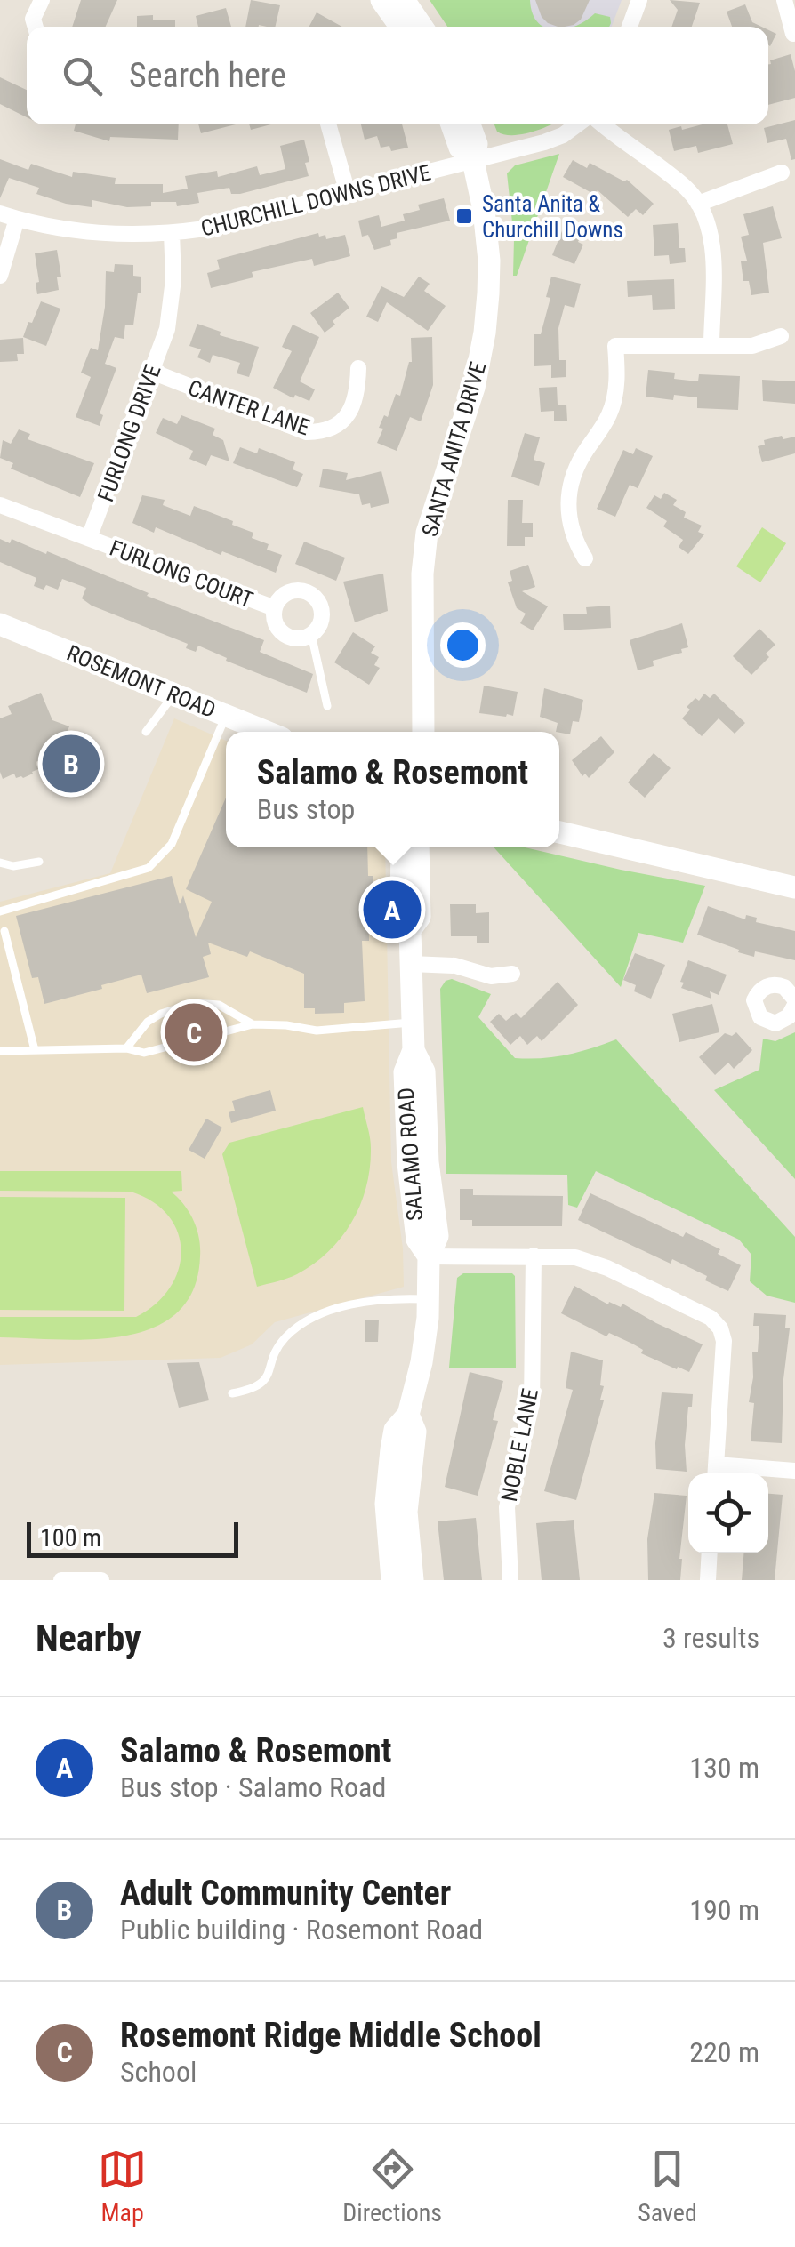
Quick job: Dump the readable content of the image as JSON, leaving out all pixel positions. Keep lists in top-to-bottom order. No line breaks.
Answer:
{"streets":{"main road":["SANTA ANITA DRIVE","ROSEMONT ROAD","SALAMO ROAD"],"street":["CHURCHILL DOWNS DRIVE","CANTER LANE","FURLONG DRIVE","FURLONG COURT","NOBLE LANE"]},"crossings":[["CHURCHILL DOWNS DRIVE","FURLONG DRIVE"],["CHURCHILL DOWNS DRIVE","SANTA ANITA DRIVE"],["CANTER LANE","FURLONG DRIVE"],["FURLONG DRIVE","FURLONG COURT"]],"places":{"transit":["Santa Anita & Churchill Downs"]},"scale_bar":"100 m","page":{"search":"Search here","pins":["B","A","C"],"popup":["Salamo & Rosemont","Bus stop"],"scale":"100 m","heading":["Nearby","3 results"],"list":[{"mark":"A","name":"Salamo & Rosemont","note":"Bus stop · Salamo Road","value":"130 m"},{"mark":"B","name":"Adult Community Center","note":"Public building · Rosemont Road","value":"190 m"},{"mark":"C","name":"Rosemont Ridge Middle School","note":"School","value":"220 m"}],"nav":["Map","Directions","Saved"]}}
